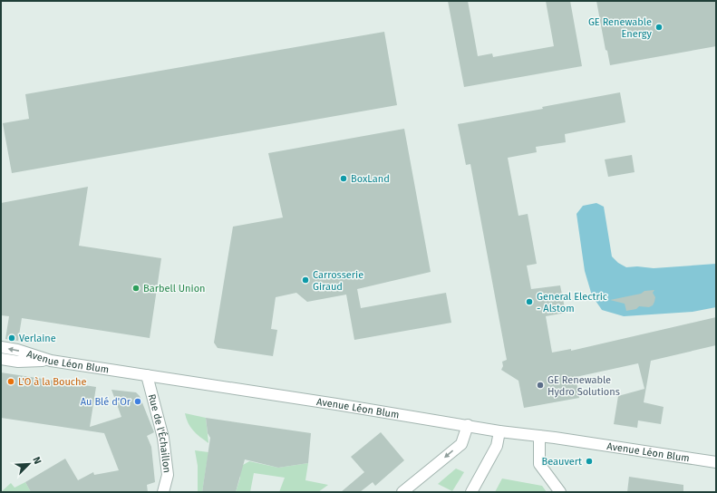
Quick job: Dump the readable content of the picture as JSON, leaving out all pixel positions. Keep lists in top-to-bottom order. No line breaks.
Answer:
{"streets":{"street":["Avenue Léon Blum","Rue de l'Échaillon"]},"crossings":[["Avenue Léon Blum","Rue de l'Échaillon"]],"places":["GE Renewable Energy","BoxLand","Carrosserie Giraud","Barbell Union","General Electric - Alstom","Verlaine","L'O à la Bouche","GE Renewable Hydro Solutions","Au Blé d'Or","Beauvert"],"north":"top right"}
